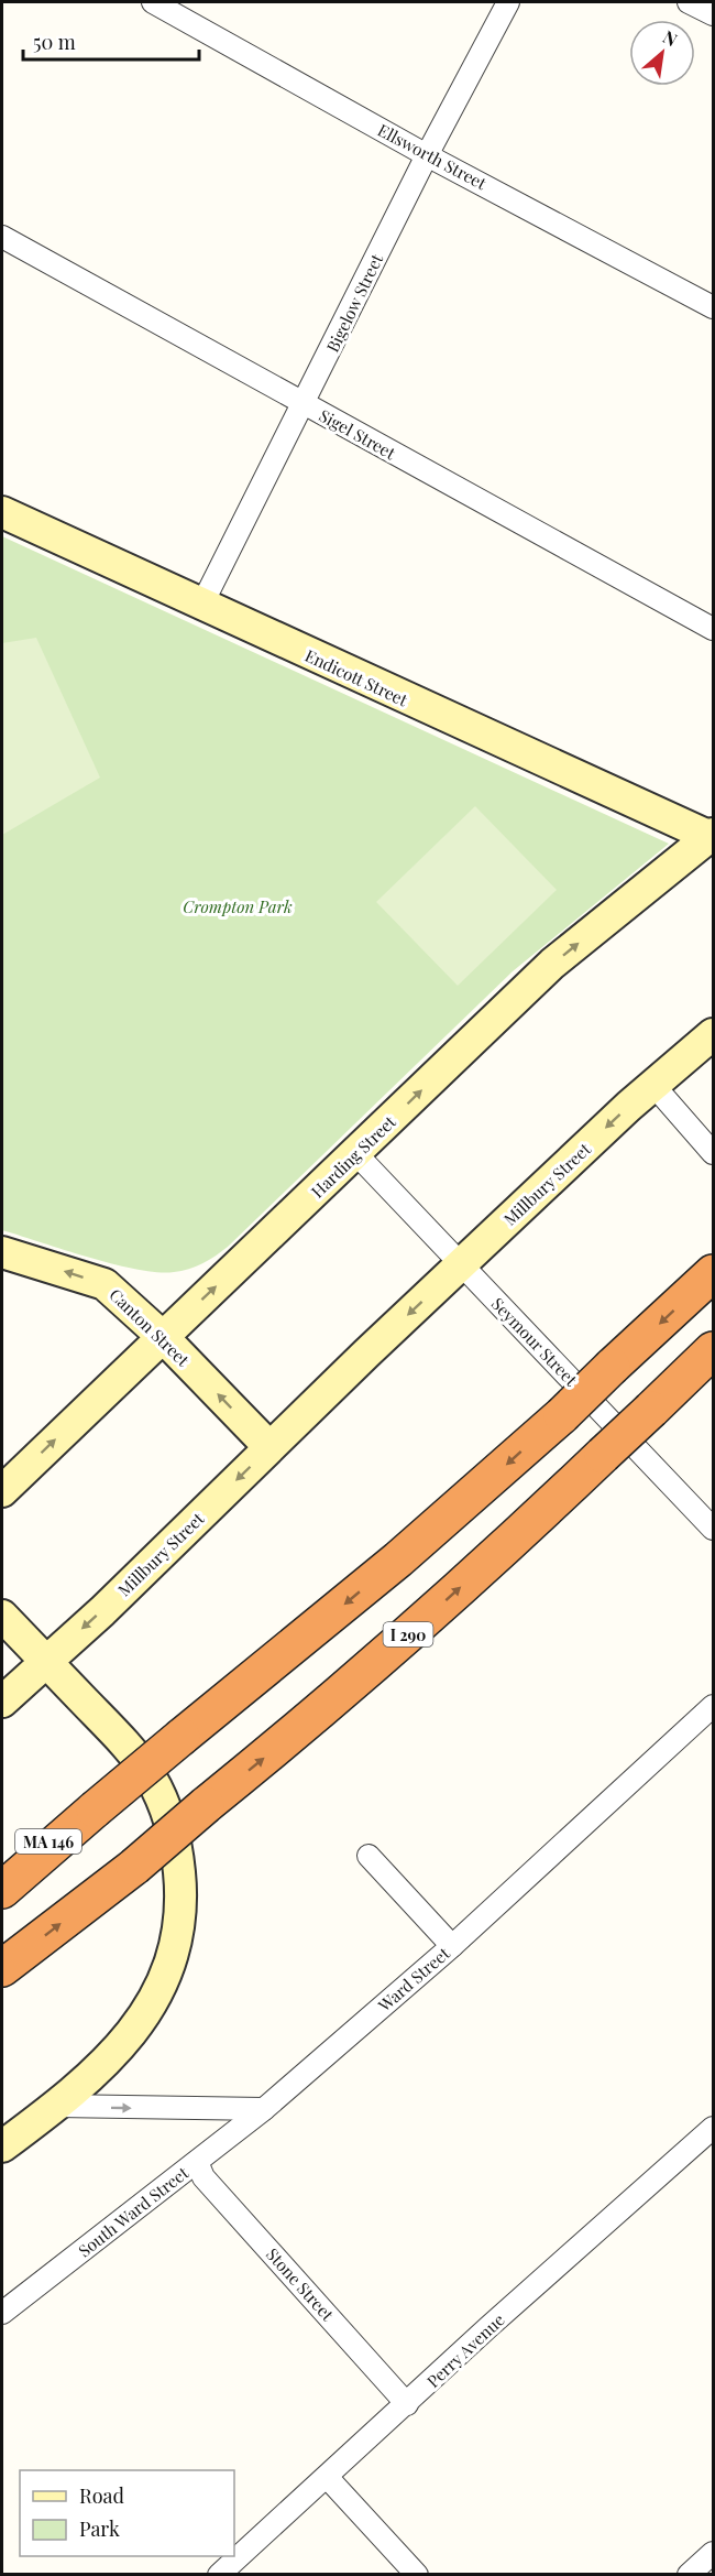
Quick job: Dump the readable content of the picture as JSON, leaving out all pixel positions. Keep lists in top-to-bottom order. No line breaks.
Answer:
{"streets":{"highway":["I 290","MA 146"],"main road":["Endicott Street","Harding Street","Millbury Street","Canton Street"],"street":["Ellsworth Street","Bigelow Street","Sigel Street","Seymour Street","Ward Street","South Ward Street","Stone Street","Perry Avenue"]},"crossings":[["Ellsworth Street","Bigelow Street"],["Bigelow Street","Sigel Street"],["Bigelow Street","Endicott Street"],["Endicott Street","Harding Street"],["Harding Street","Canton Street"],["Harding Street","Seymour Street"],["Millbury Street","Canton Street"],["Millbury Street","Seymour Street"],["Ward Street","South Ward Street"],["South Ward Street","Stone Street"],["Stone Street","Perry Avenue"]],"one_way":["Harding Street","Millbury Street","Canton Street"],"parks":["Crompton Park"],"legend":["Road","Park"],"scale_bar":"50 m","north":"top right"}
